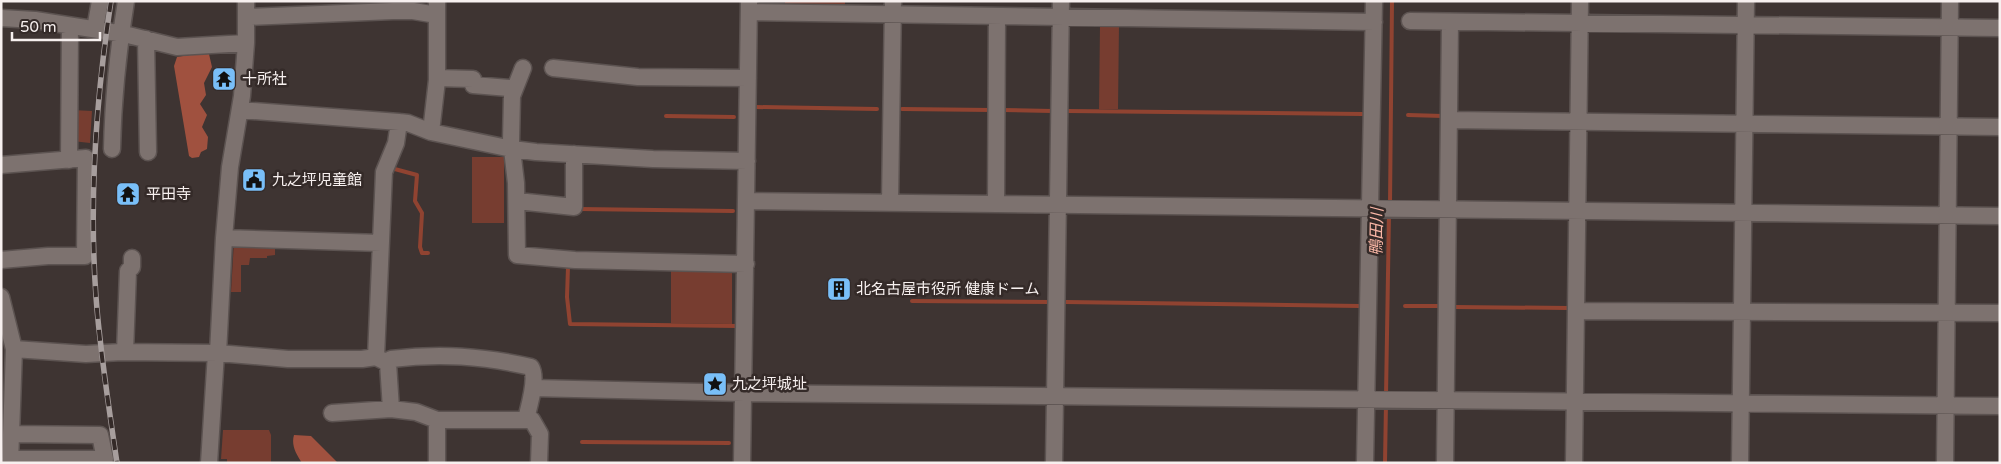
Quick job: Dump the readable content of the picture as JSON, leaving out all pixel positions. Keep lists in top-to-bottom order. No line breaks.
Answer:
{"water":["鴨田川"],"places":{"temple":["十所社","平田寺"],"public building":["九之坪児童館"],"building":["北名古屋市役所 健康ドーム"],"place":["九之坪城址"]},"scale_bar":"50 m"}
